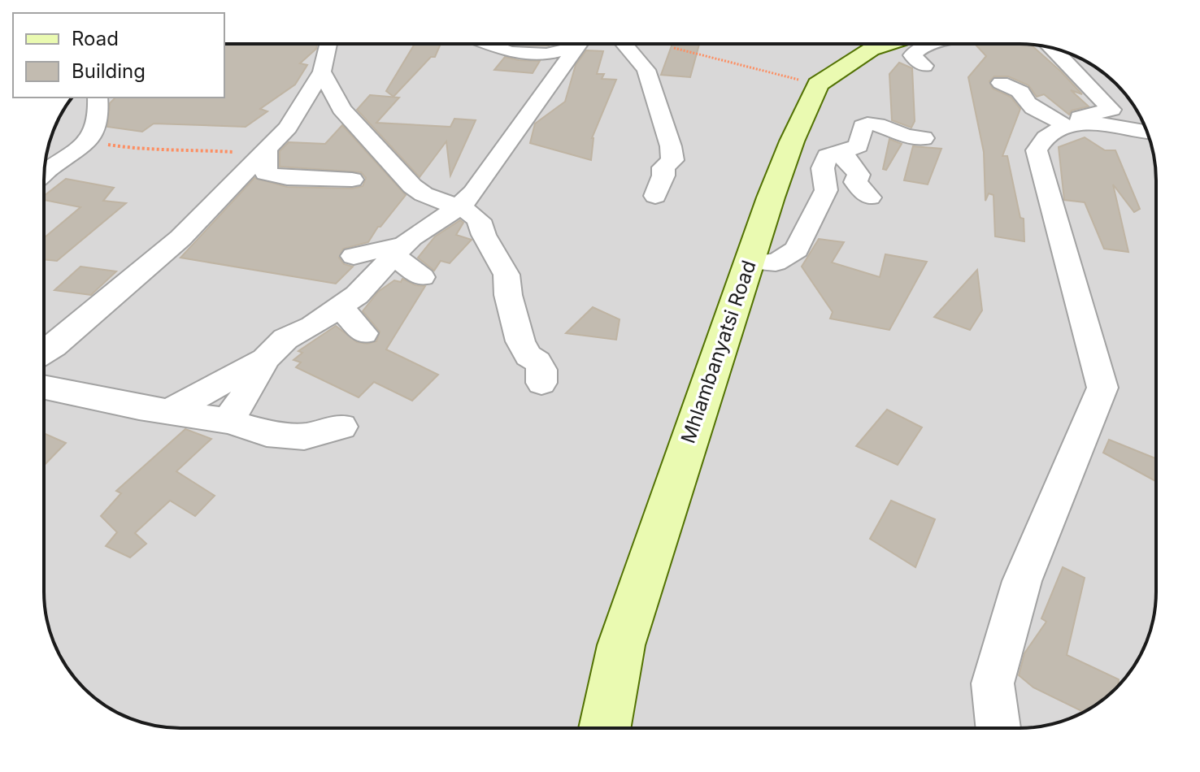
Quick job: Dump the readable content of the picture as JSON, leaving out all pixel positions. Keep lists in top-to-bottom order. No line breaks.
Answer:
{"streets":{"main road":["Mhlambanyatsi Road"]},"legend":["Road","Building"]}
